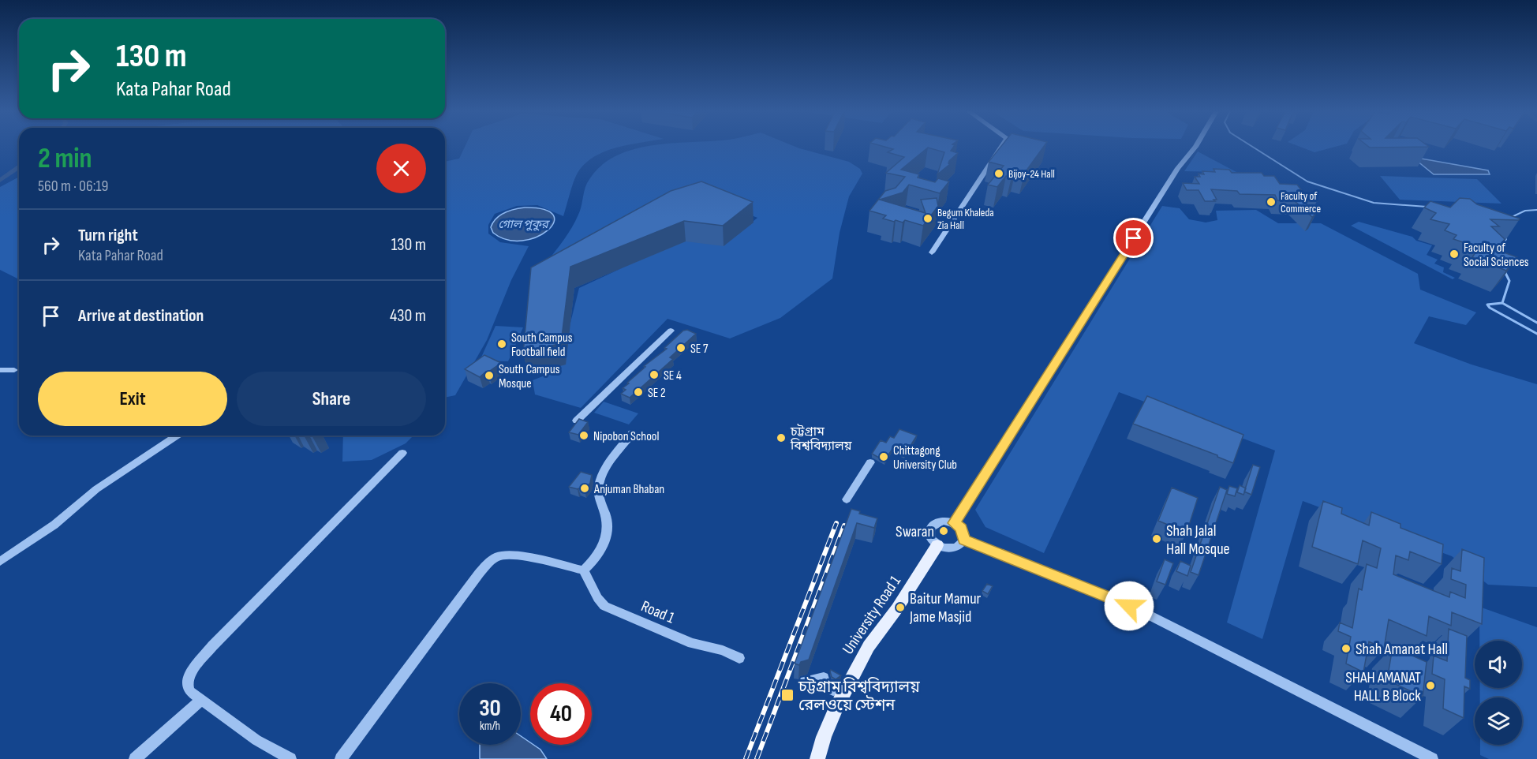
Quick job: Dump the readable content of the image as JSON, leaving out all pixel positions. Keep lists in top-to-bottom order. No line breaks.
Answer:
{"streets":{"main road":["University Road 1"],"street":["Road 1"]},"water":["গোল পুকুর"],"places":{"other":["Bijoy-24 Hall","Faculty of Commerce","Begum Khaleda Zia Hall","Faculty of Social Sciences","South Campus Football field","SE 7","SE 4","South Campus Mosque","SE 2","Nipobon School","চট্টগ্রাম বিশ্ববিদ্যালয়","Chittagong University Club","Anjuman Bhaban","Swaran","Shah Jalal Hall Mosque","Baitur Mamur Jame Masjid","Shah Amanat Hall","SHAH AMANAT HALL B Block"],"transit":["চট্টগ্রাম বিশ্ববিদ্যালয় রেলওয়ে স্টেশন"]},"page":{"turn":["130 m","Kata Pahar Road"],"heading":["2 min","560 m · 06:19"],"list":[{"name":"Turn right","note":"Kata Pahar Road","value":"130 m"},{"name":"Arrive at destination","value":"430 m"}],"buttons":["Exit","Share"],"speed":"30 km/h","limit":"40"}}
